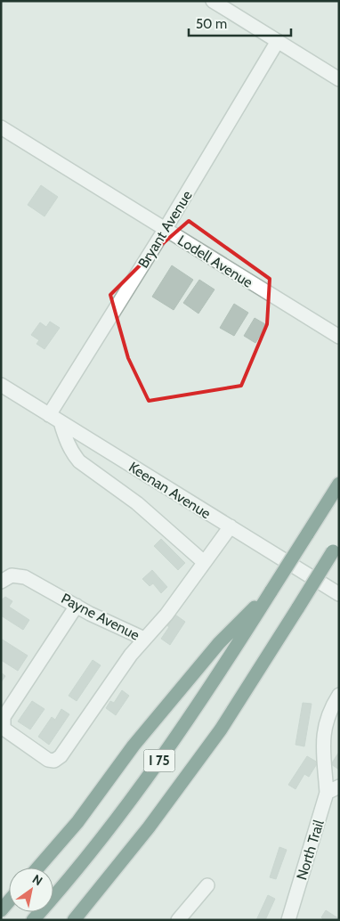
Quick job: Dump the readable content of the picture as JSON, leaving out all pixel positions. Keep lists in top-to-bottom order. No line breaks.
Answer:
{"streets":{"highway":["I 75"],"street":["Bryant Avenue","Lodell Avenue","Keenan Avenue","Payne Avenue","North Trail"]},"crossings":[["Bryant Avenue","Lodell Avenue"],["Bryant Avenue","Keenan Avenue"],["Keenan Avenue","Payne Avenue"]],"scale_bar":"50 m","north":"top right"}
